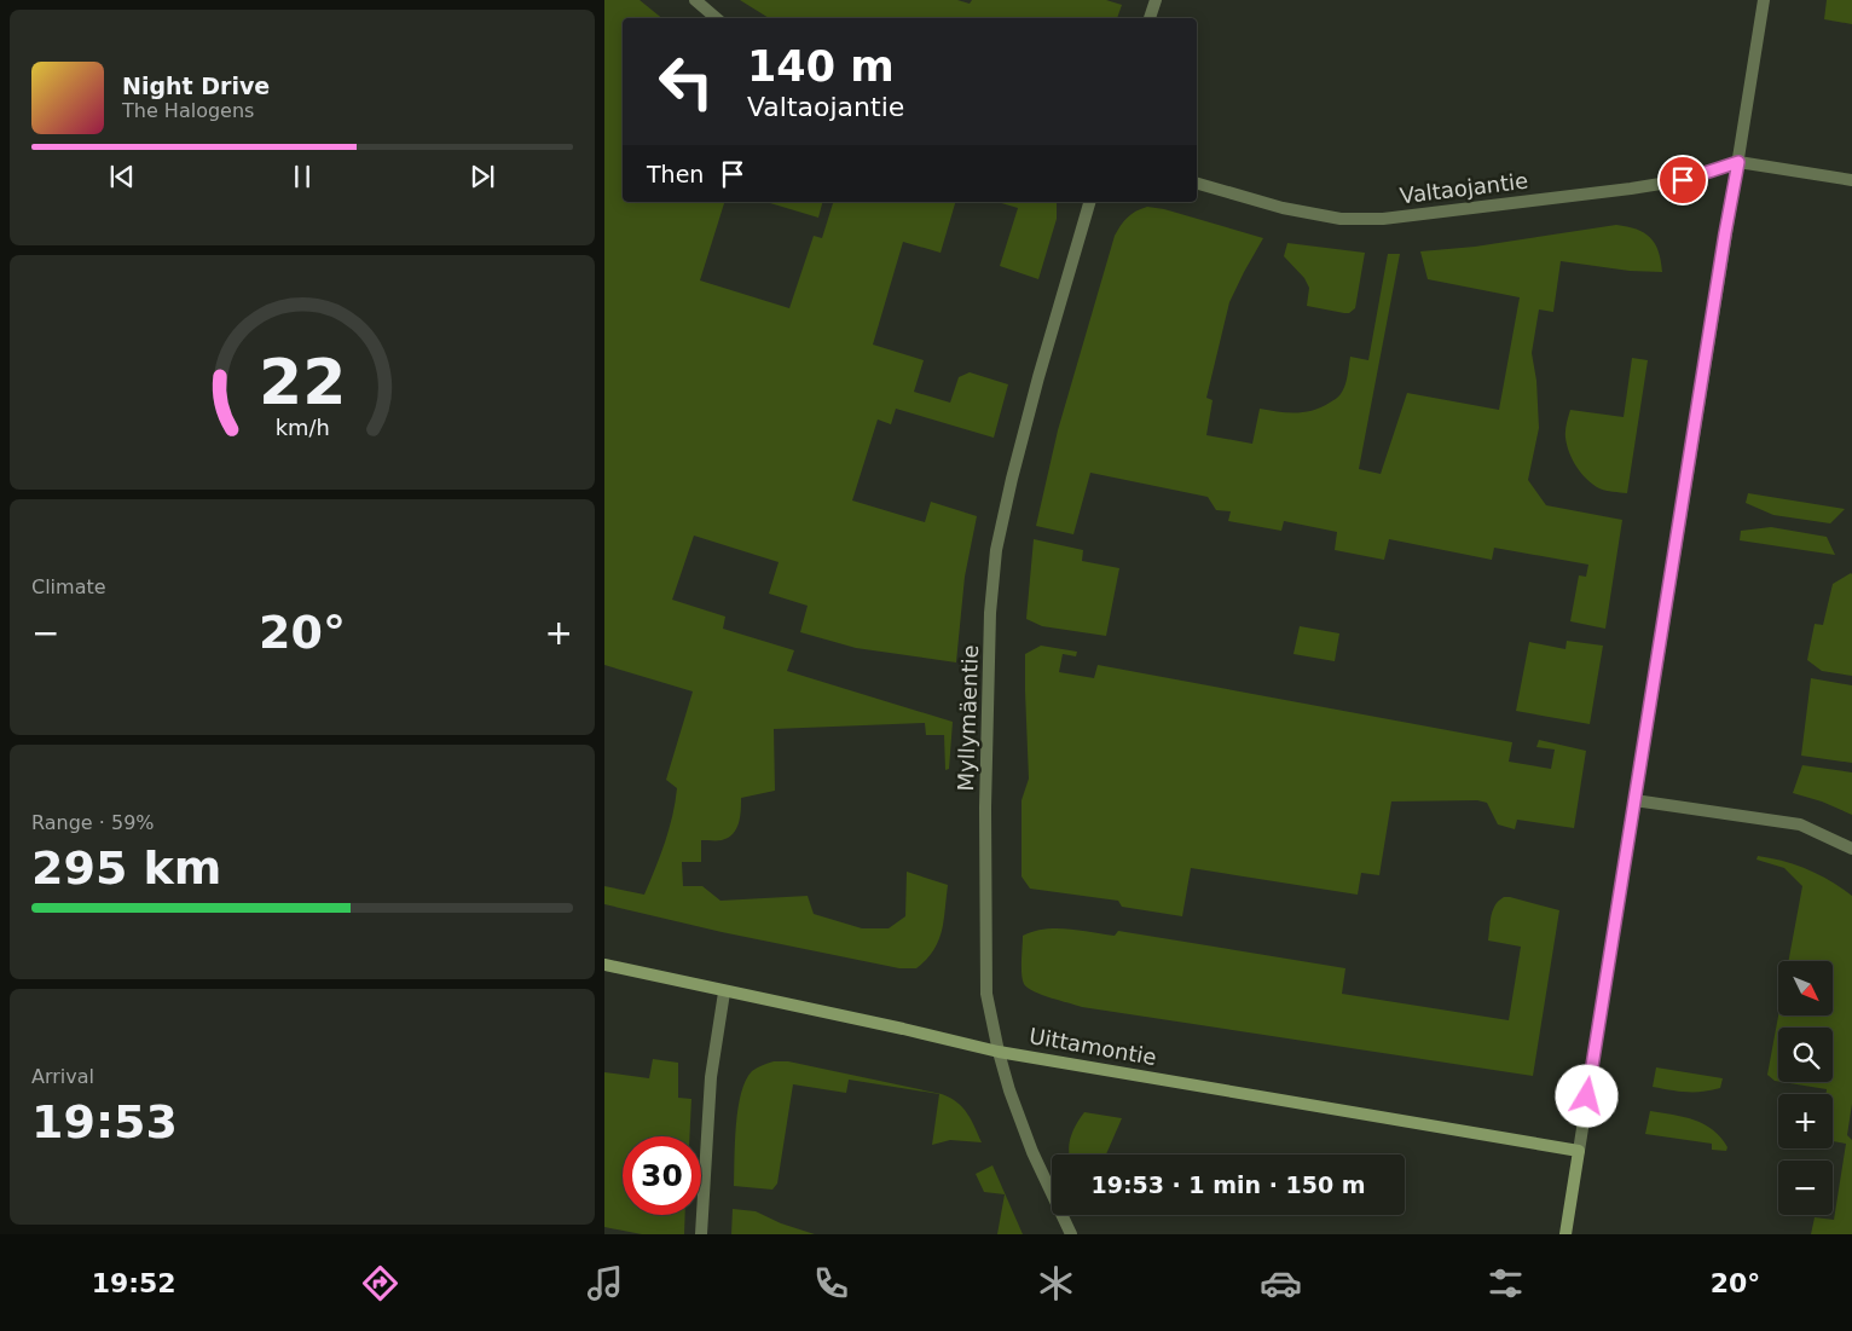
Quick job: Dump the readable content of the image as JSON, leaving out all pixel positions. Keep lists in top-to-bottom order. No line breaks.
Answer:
{"streets":{"street":["Valtaojantie","Myllymäentie","Uittamontie"]},"crossings":[["Myllymäentie","Uittamontie"]],"north":"bottom right","page":{"turn":["140 m","Valtaojantie"],"song":["Night Drive","The Halogens"],"then":"Then","tile":["Climate",["Range · 59%","295 km"],["Arrival","19:53"]],"heat":["−","20°","+"],"map_buttons":["+","−"],"limit":"30","trip":"19:53 · 1 min · 150 m","tabs":["19:52","20°"],"gauge":["22","km/h"]}}
